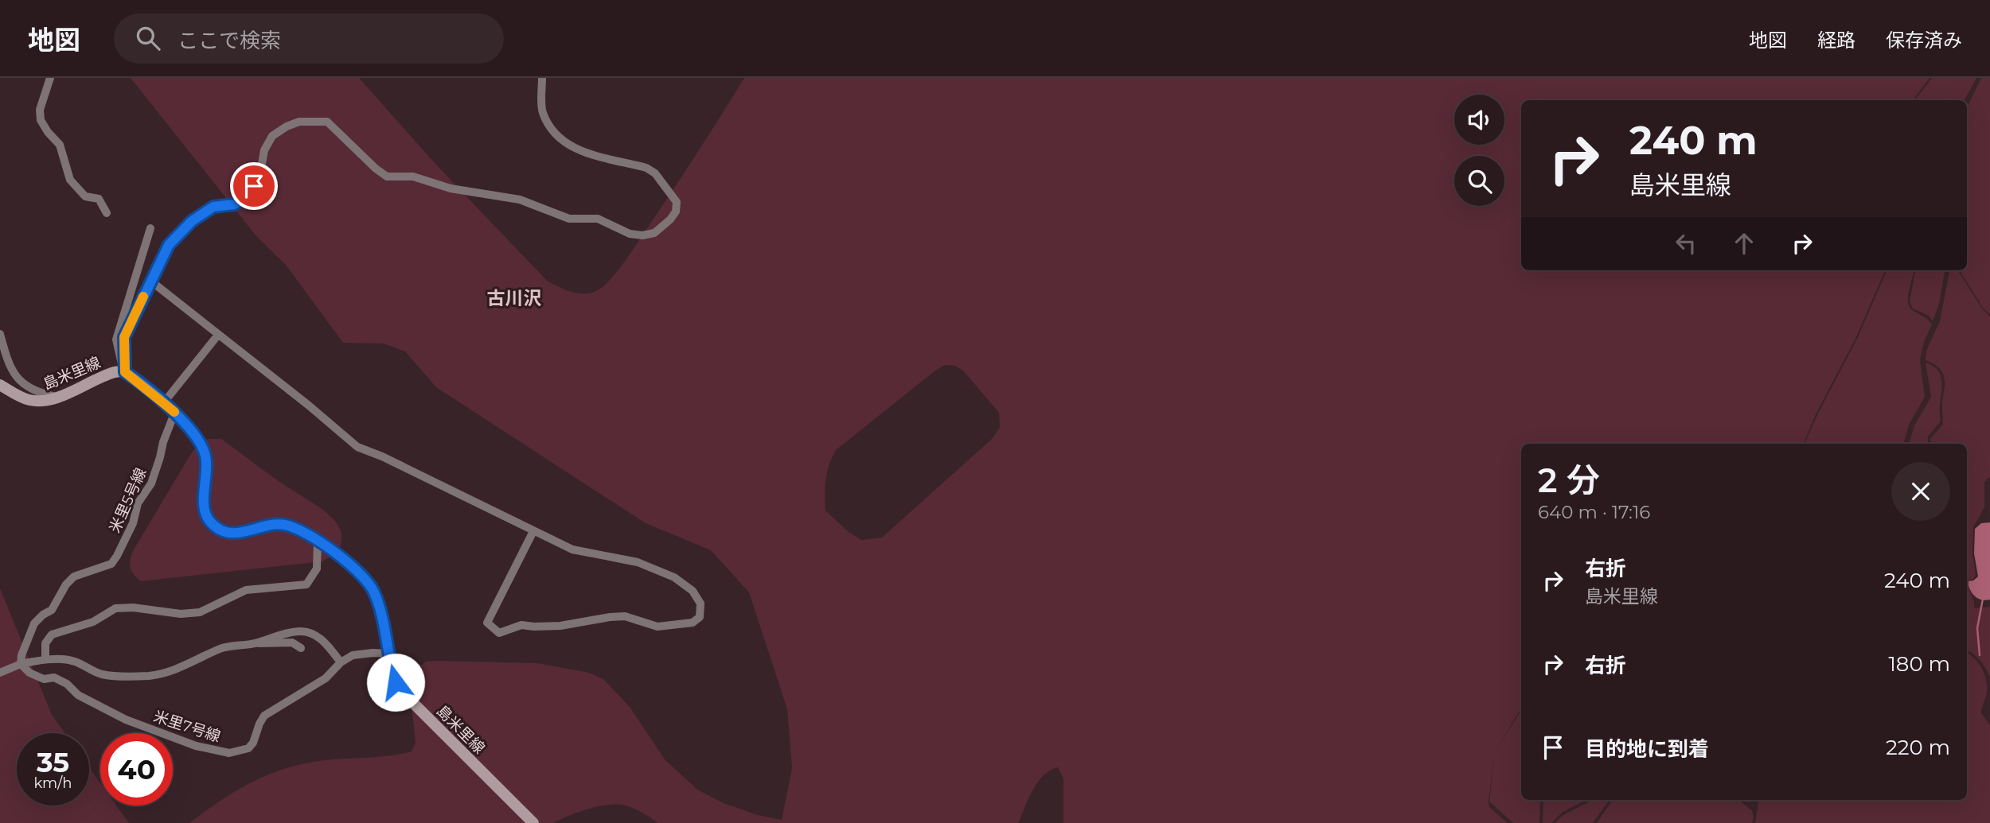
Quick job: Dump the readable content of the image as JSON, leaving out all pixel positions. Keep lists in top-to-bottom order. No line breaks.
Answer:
{"streets":{"street":["島米里線","米里5号線","米里7号線"]},"crossings":[["島米里線","米里5号線"],["島米里線","米里7号線"],["米里5号線","米里7号線"]],"districts":["古川沢"],"page":{"header":"地図","search":"ここで検索","nav":["地図","経路","保存済み"],"turn":["240 m","島米里線"],"heading":["2 分","640 m · 17:16"],"list":[{"name":"右折","note":"島米里線","value":"240 m"},{"name":"右折","value":"180 m"},{"name":"目的地に到着","value":"220 m"}],"speed":"35 km/h","limit":"40"}}
